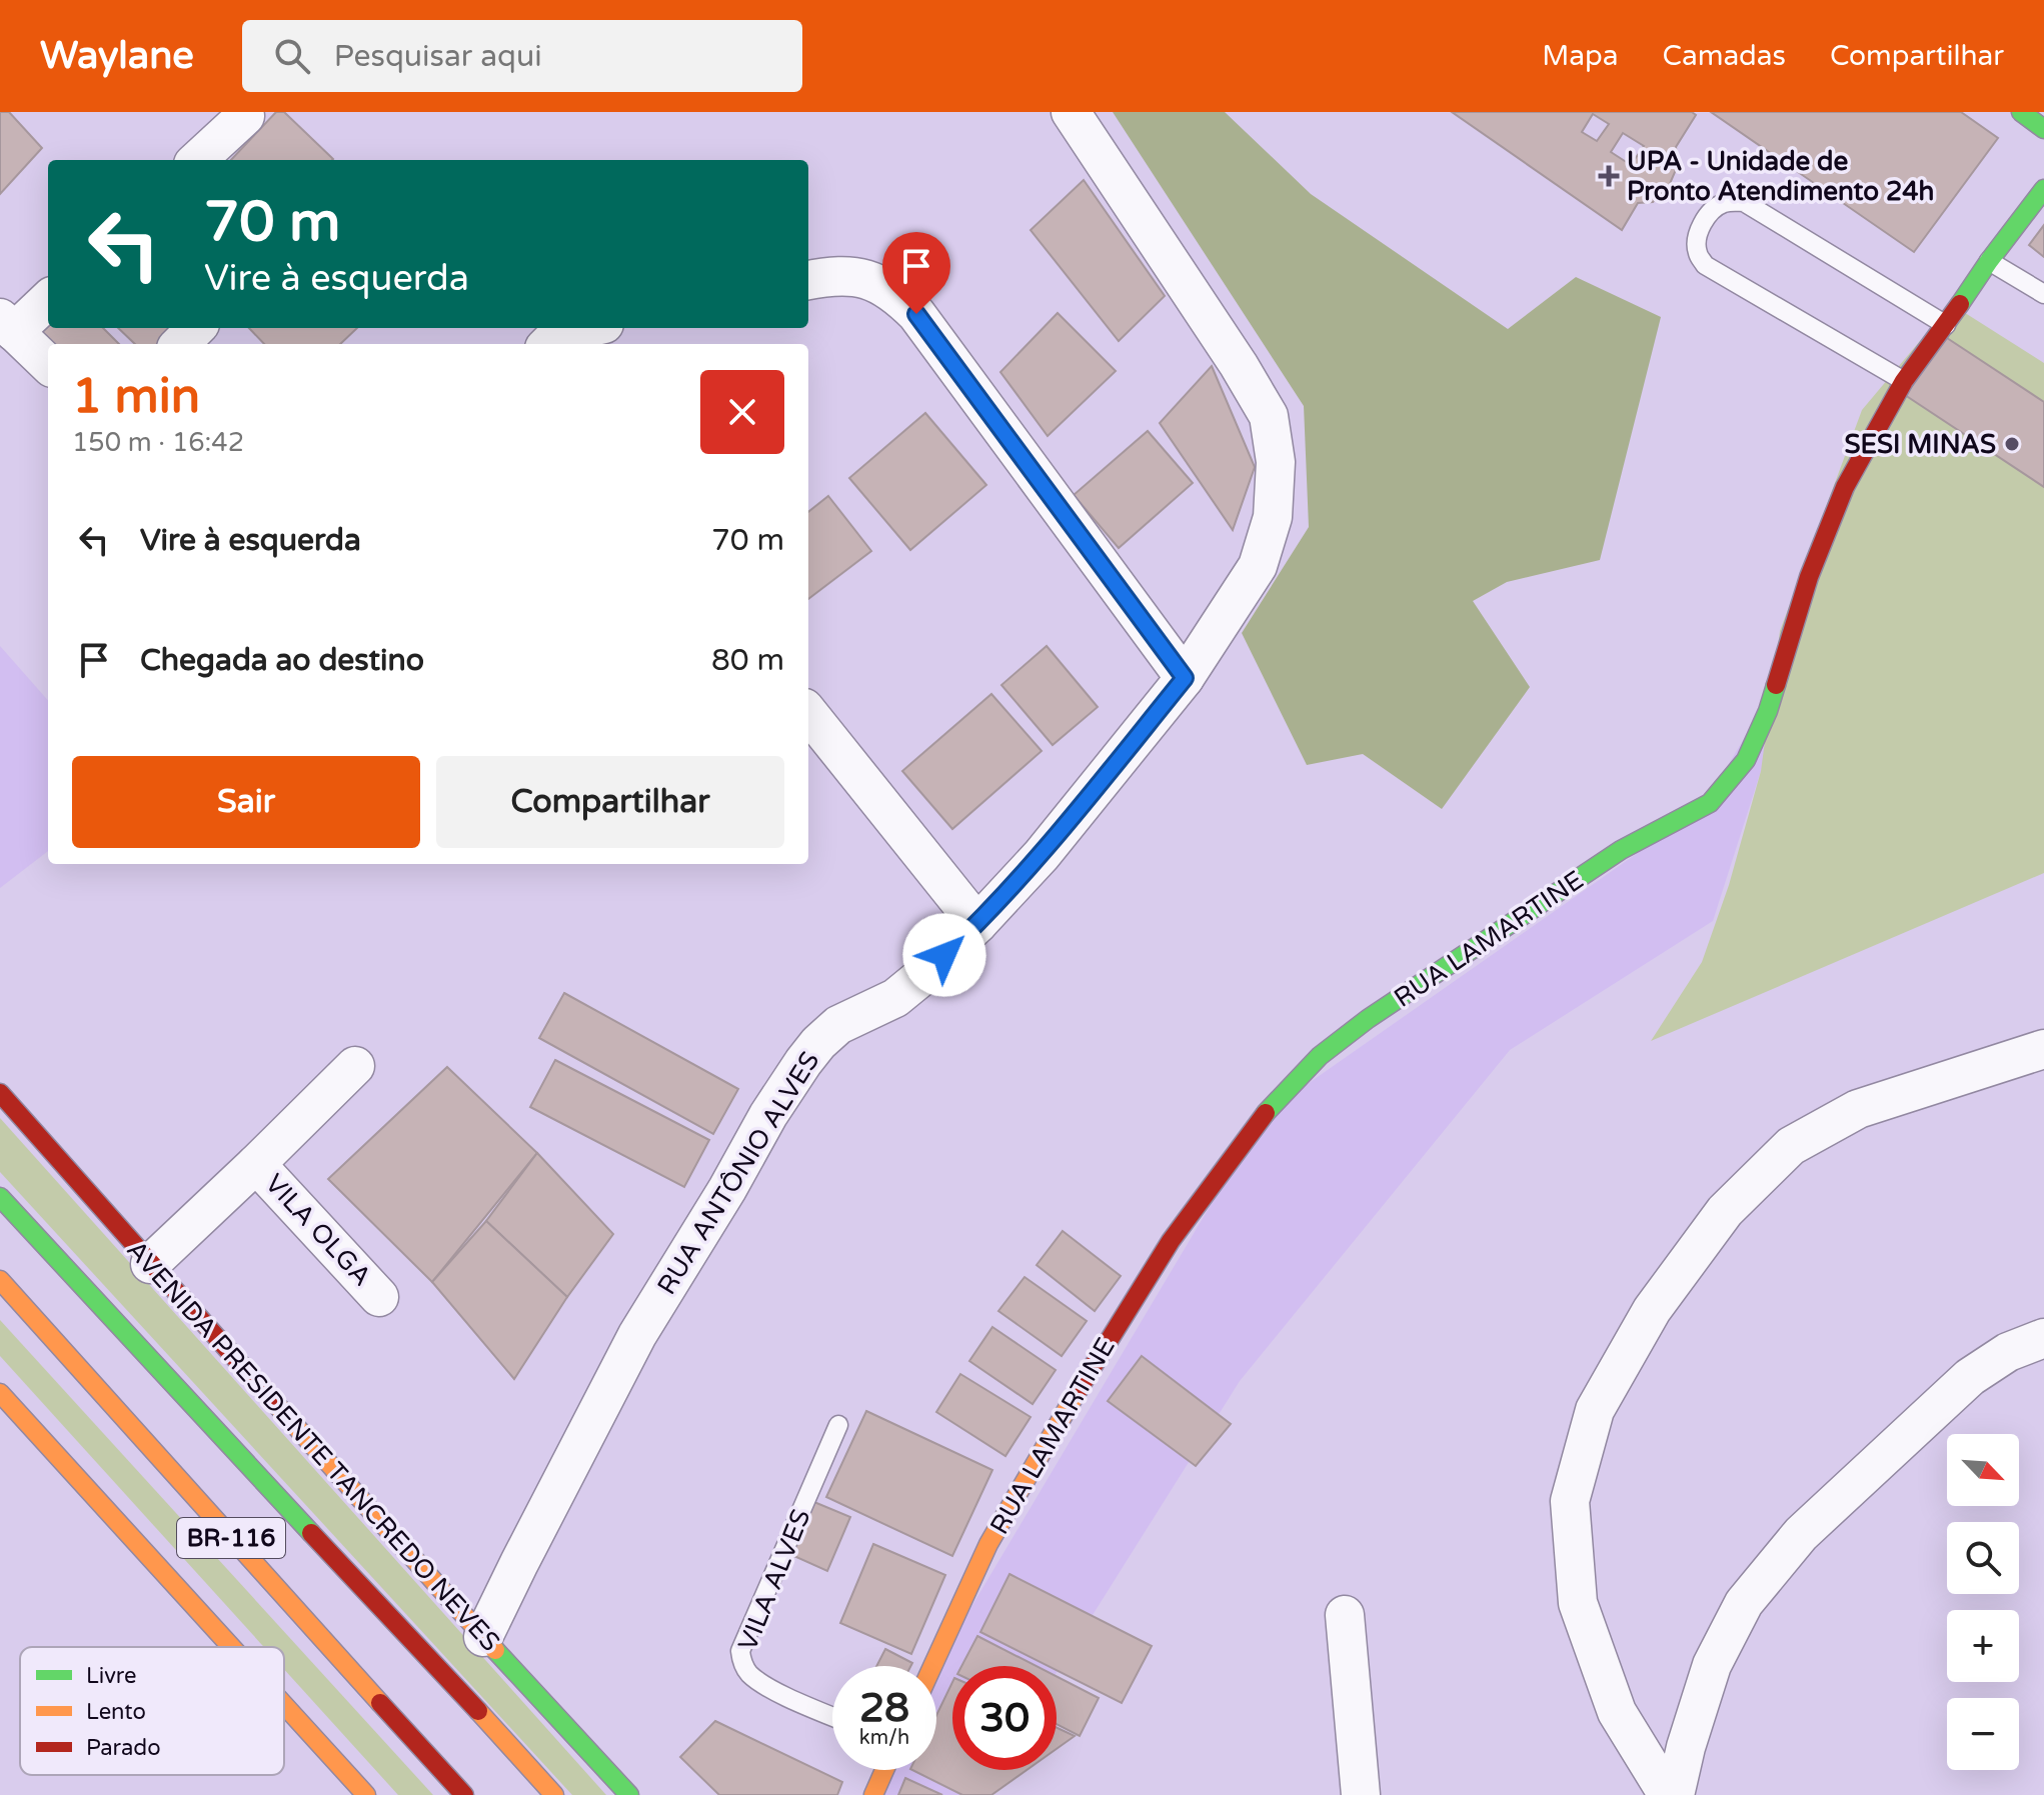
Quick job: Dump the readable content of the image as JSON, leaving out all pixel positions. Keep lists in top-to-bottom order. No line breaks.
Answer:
{"streets":{"main road":["RUA LAMARTINE","AVENIDA PRESIDENTE TANCREDO NEVES","BR-116"],"street":["RUA ANTÔNIO ALVES","VILA OLGA"],"lane":["VILA ALVES"]},"crossings":[["RUA ANTÔNIO ALVES","AVENIDA PRESIDENTE TANCREDO NEVES"],["VILA OLGA","AVENIDA PRESIDENTE TANCREDO NEVES"]],"places":{"health":["UPA - Unidade de Pronto Atendimento 24h"],"other":["SESI MINAS"]},"legend":["Livre","Lento","Parado"],"north":"bottom right","page":{"header":"Waylane","search":"Pesquisar aqui","nav":["Mapa","Camadas","Compartilhar"],"turn":["70 m","Vire à esquerda"],"heading":["1 min","150 m · 16:42"],"list":[{"name":"Vire à esquerda","value":"70 m"},{"name":"Chegada ao destino","value":"80 m"}],"buttons":["Sair","Compartilhar"],"map_buttons":["+","−"],"speed":"28 km/h","limit":"30"}}
